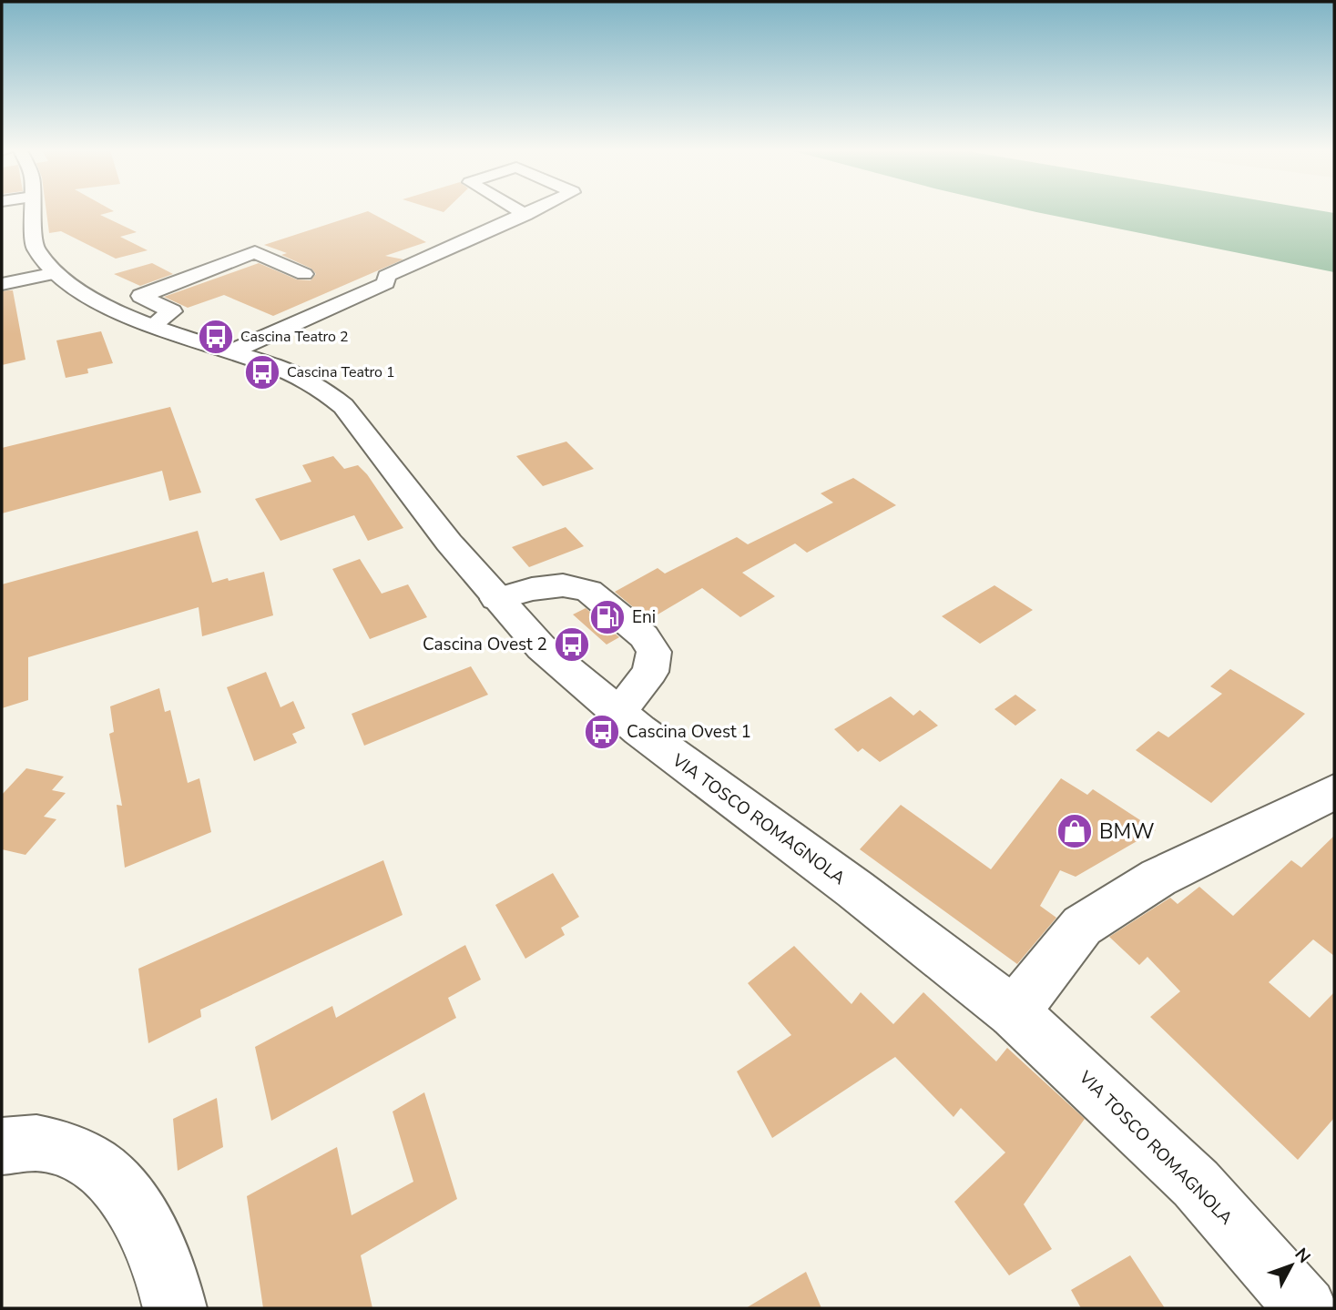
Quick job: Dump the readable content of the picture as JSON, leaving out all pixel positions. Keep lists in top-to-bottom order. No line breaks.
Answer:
{"streets":{"main road":["VIA TOSCO ROMAGNOLA"]},"places":{"bus stop":["Cascina Teatro 2","Cascina Teatro 1","Cascina Ovest 2","Cascina Ovest 1"],"fuel station":["Eni"],"shop":["BMW"]},"north":"top right"}
